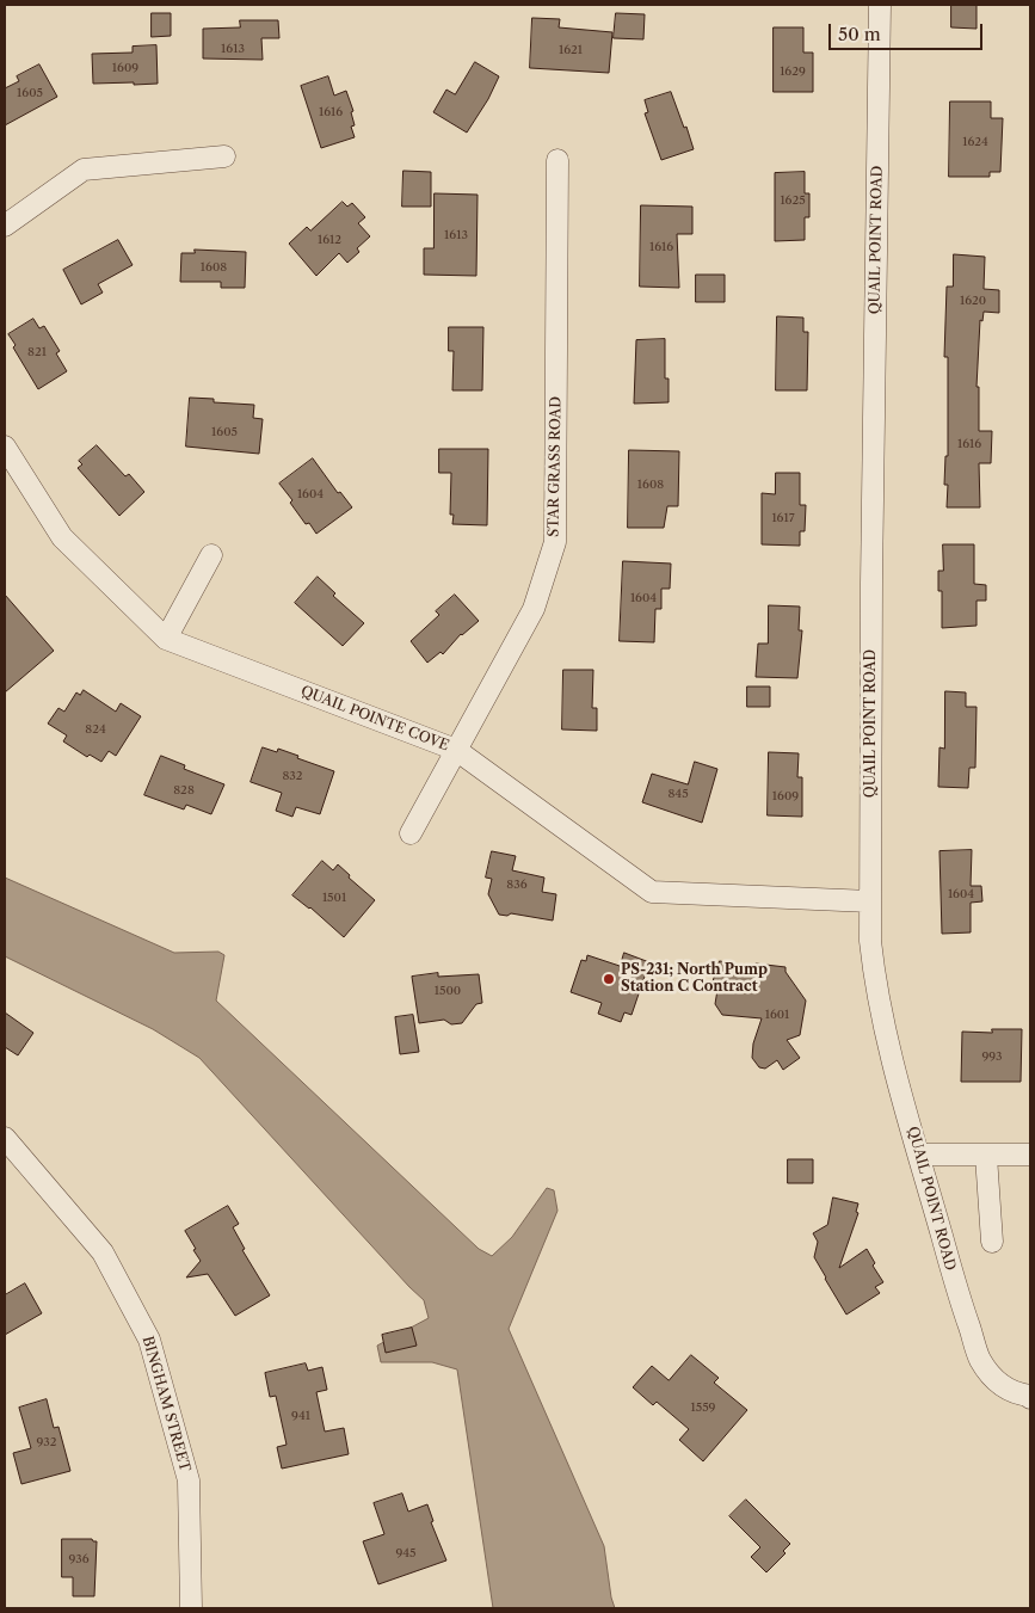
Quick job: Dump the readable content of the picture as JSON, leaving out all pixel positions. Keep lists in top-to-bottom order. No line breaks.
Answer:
{"streets":{"street":["QUAIL POINT ROAD","STAR GRASS ROAD","QUAIL POINTE COVE","BINGHAM STREET"]},"crossings":[["QUAIL POINT ROAD","QUAIL POINTE COVE"],["STAR GRASS ROAD","QUAIL POINTE COVE"]],"places":["PS-231; North Pump Station C Contract"],"house_numbers":["1613","1621","1609","1629","1605","1616","1624","1625","1613","1612","1616","1608","1620","821","1605","1616","1608","1604","1617","1604","824","832","828","845","1609","836","1604","1501","1500","1601","993","1559","941","932","945","936"],"scale_bar":"50 m"}
